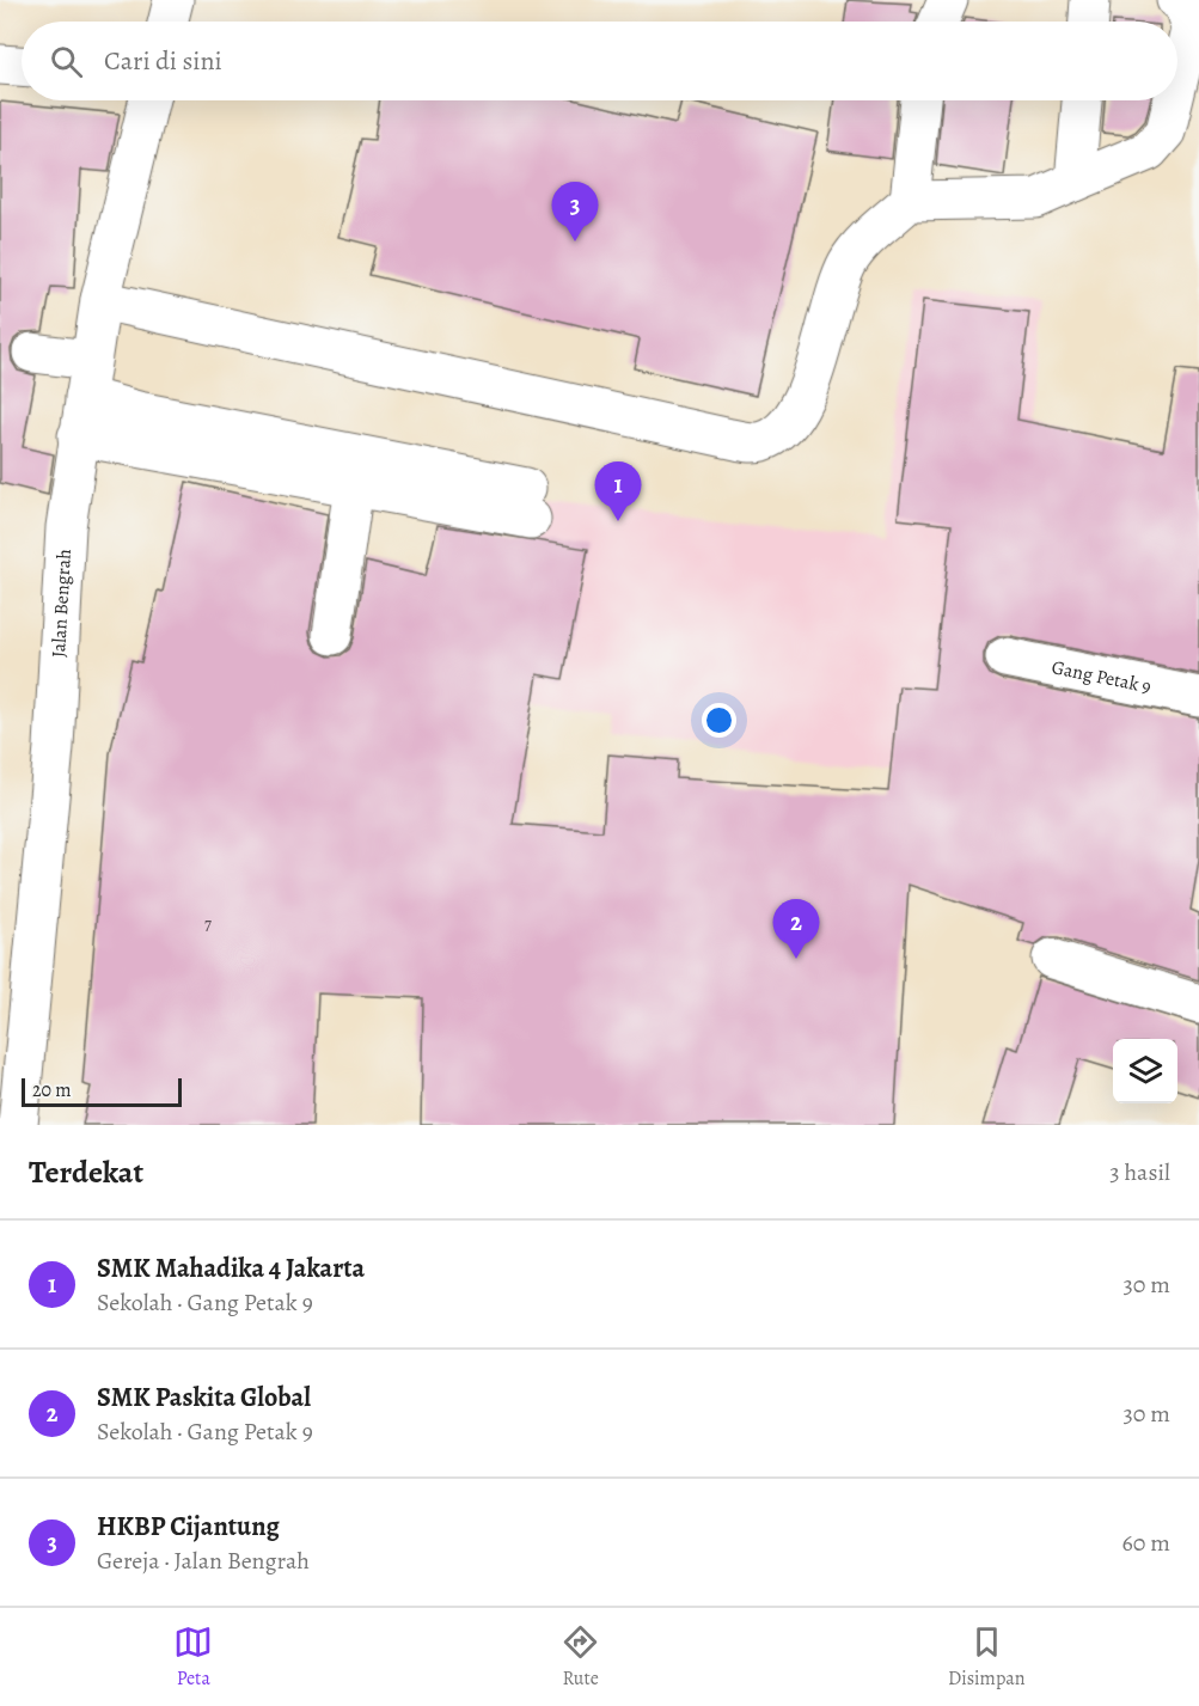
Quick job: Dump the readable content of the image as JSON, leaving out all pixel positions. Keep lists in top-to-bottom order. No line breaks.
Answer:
{"streets":{"street":["Jalan Bengrah","Gang Petak 9"]},"house_numbers":["7"],"scale_bar":"20 m","page":{"search":"Cari di sini","pins":["3","1","2"],"scale":"20 m","heading":["Terdekat","3 hasil"],"list":[{"mark":"1","name":"SMK Mahadika 4 Jakarta","note":"Sekolah · Gang Petak 9","value":"30 m"},{"mark":"2","name":"SMK Paskita Global","note":"Sekolah · Gang Petak 9","value":"30 m"},{"mark":"3","name":"HKBP Cijantung","note":"Gereja · Jalan Bengrah","value":"60 m"}],"nav":["Peta","Rute","Disimpan"]}}
